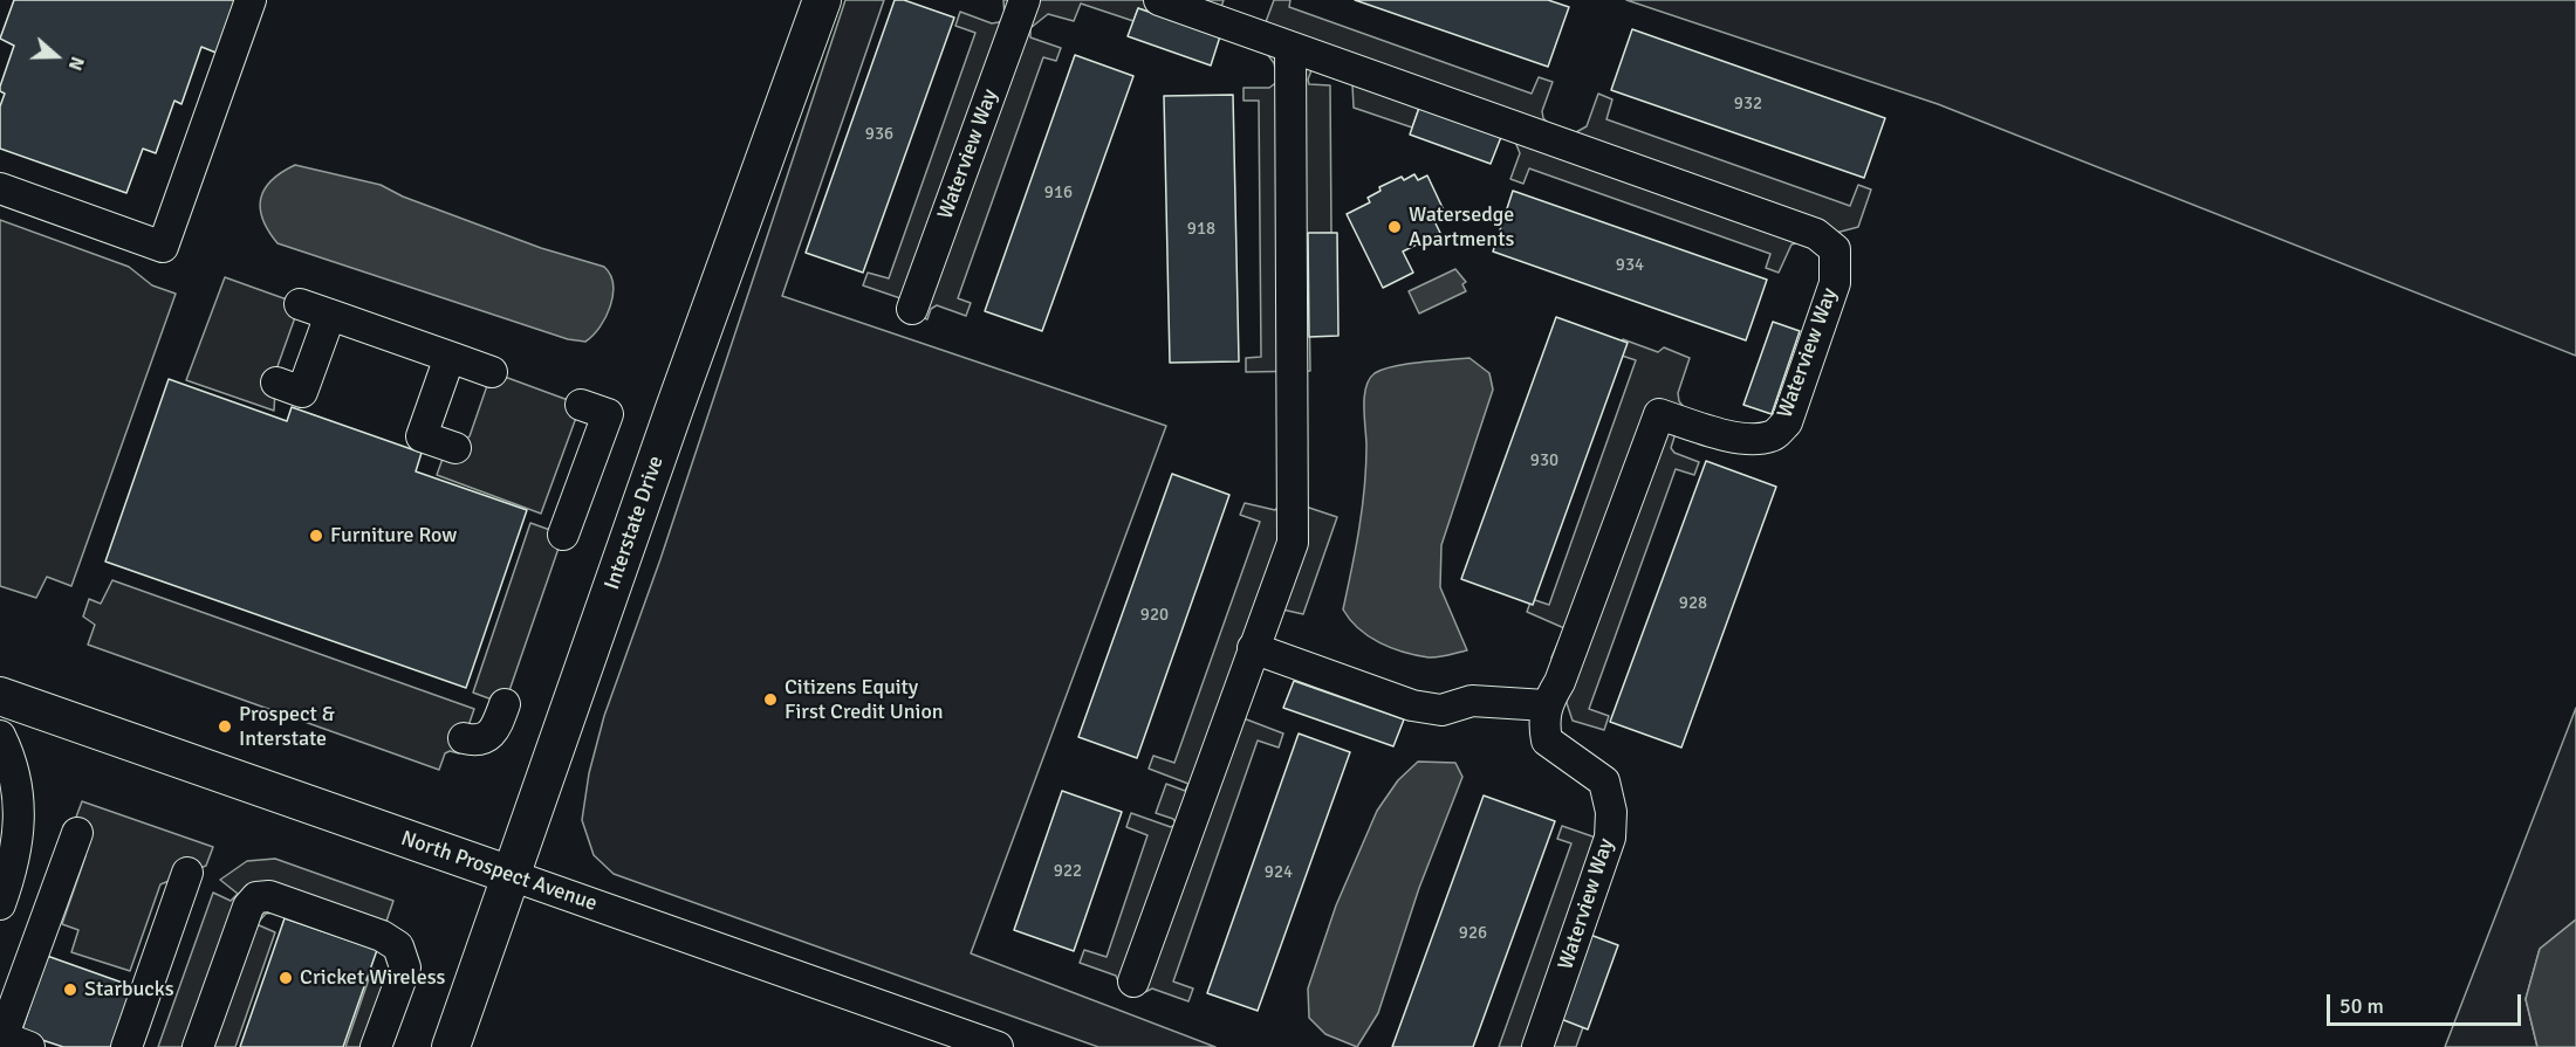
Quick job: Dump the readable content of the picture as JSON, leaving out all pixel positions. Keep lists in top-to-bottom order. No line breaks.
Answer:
{"streets":{"main road":["Interstate Drive","North Prospect Avenue"],"street":["Waterview Way"]},"crossings":[["Interstate Drive","North Prospect Avenue"]],"places":["Watersedge Apartments","Furniture Row","Citizens Equity First Credit Union","Prospect & Interstate","Cricket Wireless","Starbucks"],"house_numbers":["932","936","916","918","934","930","928","920","922","924","926"],"scale_bar":"50 m","north":"right"}
